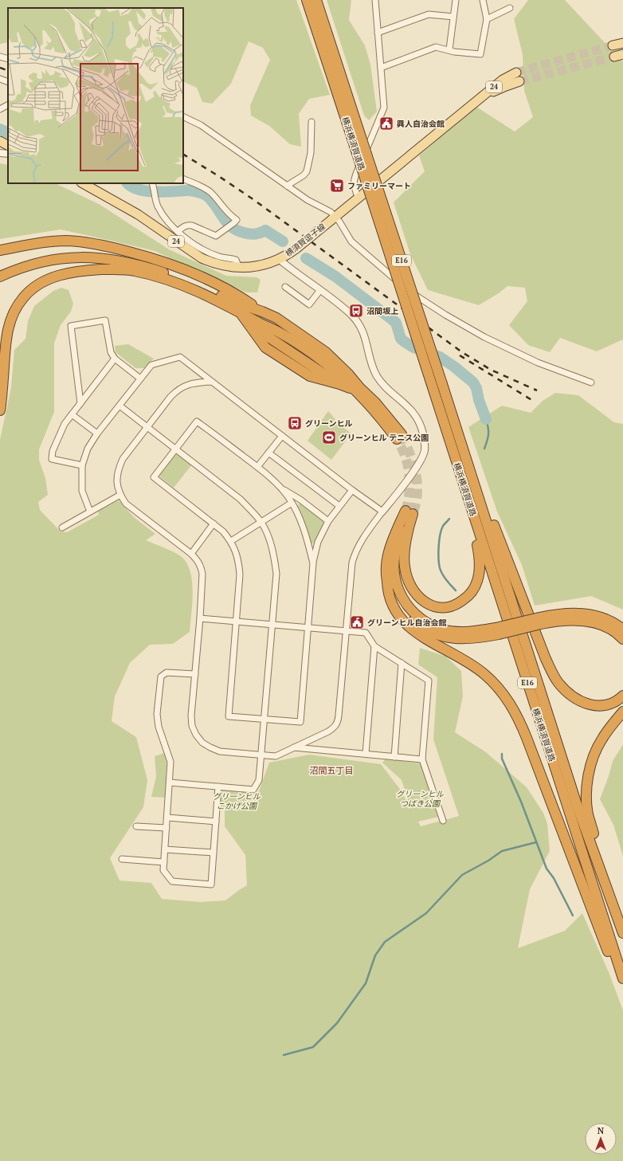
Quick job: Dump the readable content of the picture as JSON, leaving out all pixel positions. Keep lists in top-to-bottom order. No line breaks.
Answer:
{"streets":{"highway":["横浜横須賀道路","E16"],"main road":["24","横須賀逗子線"]},"districts":["沼間五丁目"],"parks":["グリーンヒル つばき公園","グリーンヒル こかげ公園"],"places":{"public building":["興人自治会館","グリーンヒル自治会館"],"supermarket":["ファミリーマート"],"bus stop":["沼間坂上","グリーンヒル"],"sports":["グリーンヒル テニス公園"]},"north":"top"}
